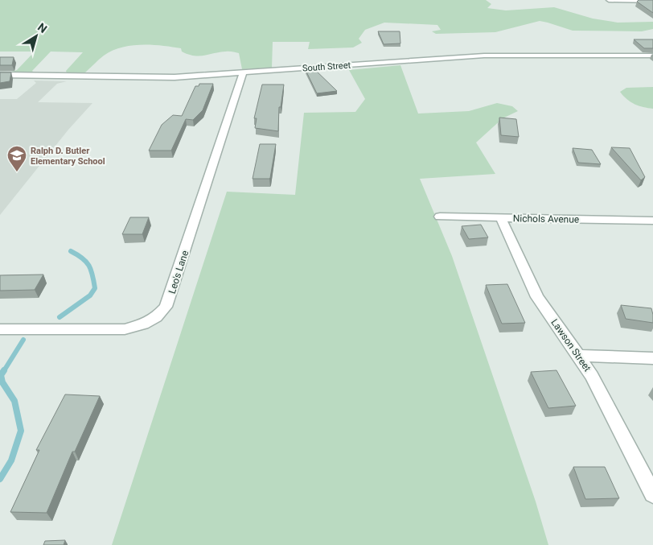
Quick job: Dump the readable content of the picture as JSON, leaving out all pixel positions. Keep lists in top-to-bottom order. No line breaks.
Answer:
{"streets":{"street":["South Street","Nichols Avenue","Leo's Lane","Lawson Street"]},"crossings":[["South Street","Leo's Lane"],["Nichols Avenue","Lawson Street"]],"places":{"school or university":["Ralph D. Butler Elementary School"]},"north":"top right"}
